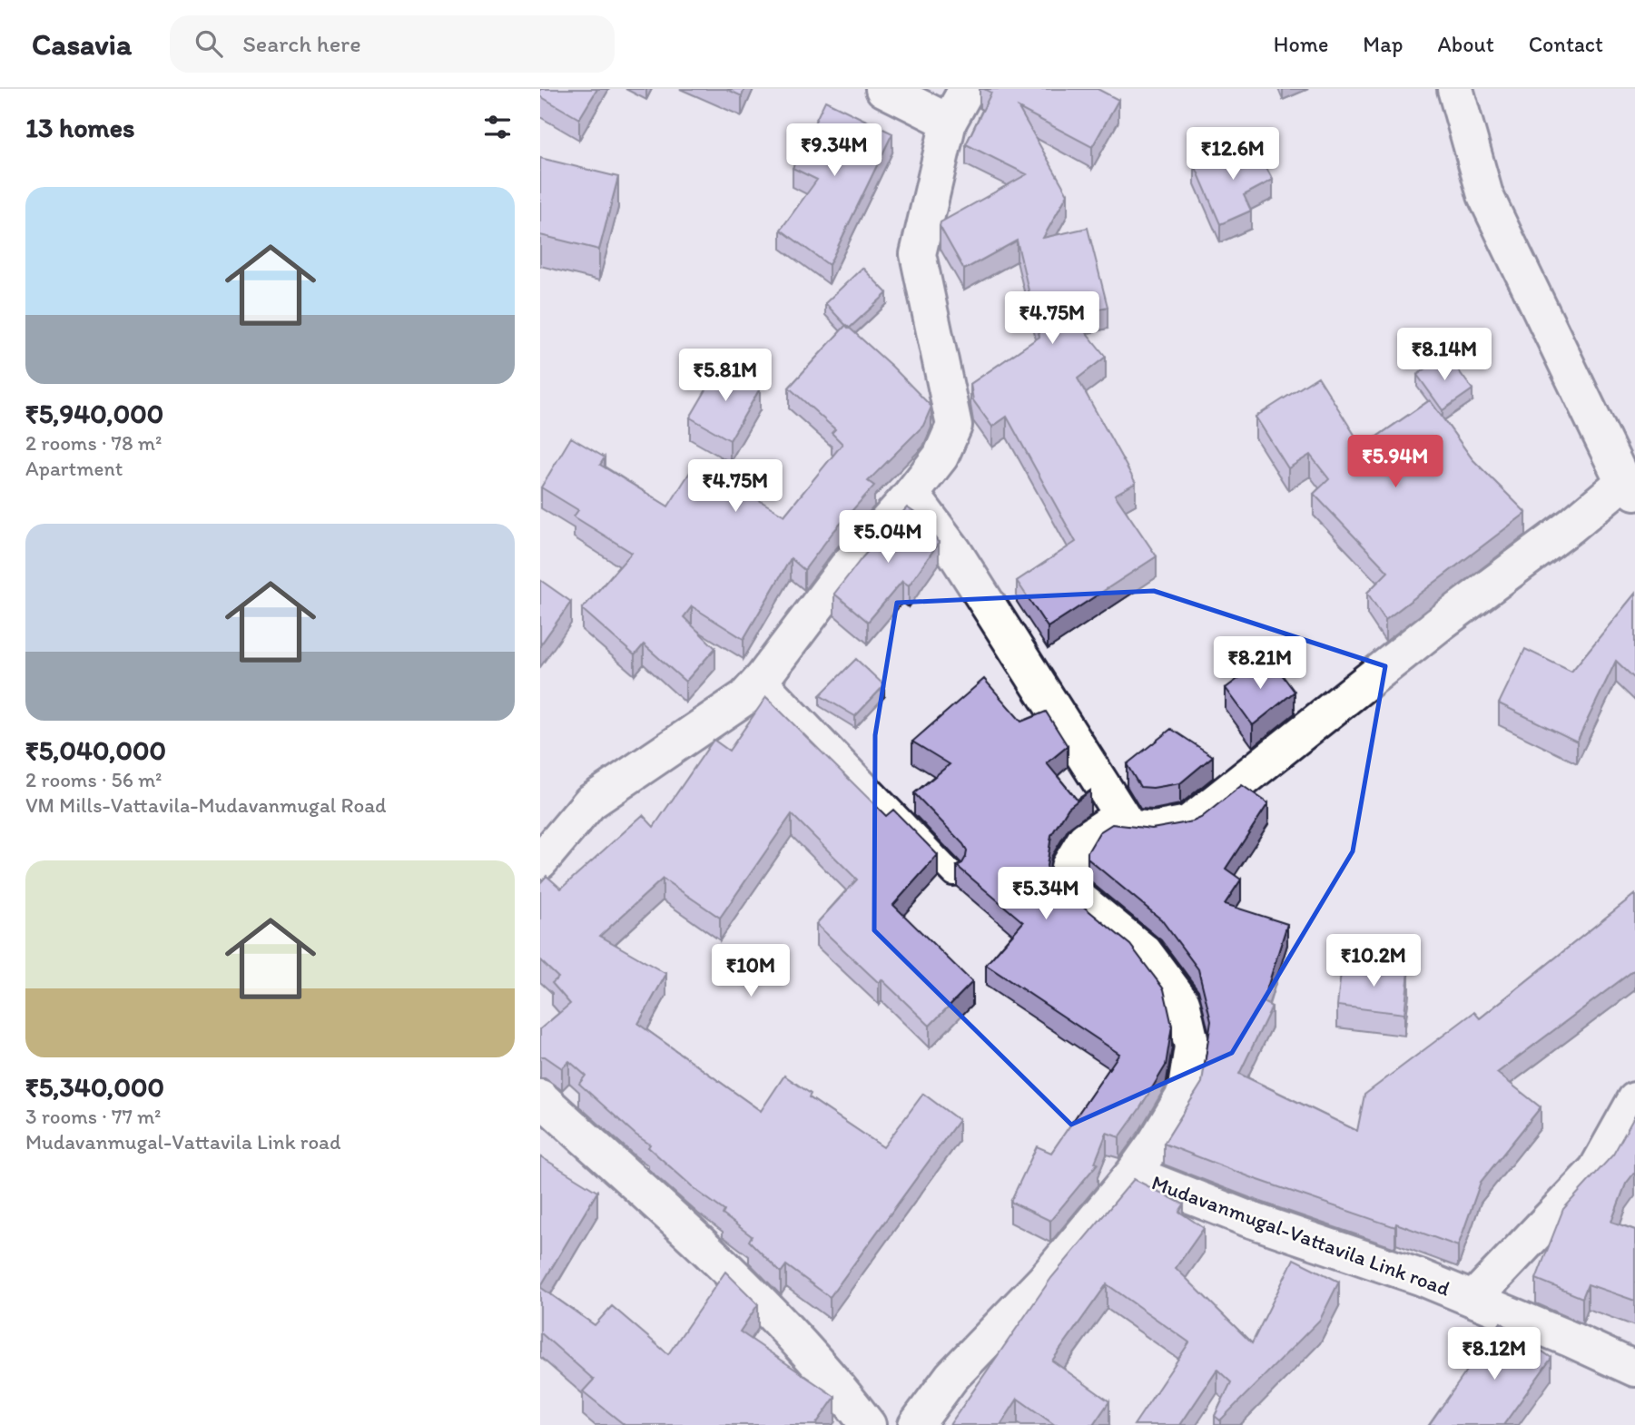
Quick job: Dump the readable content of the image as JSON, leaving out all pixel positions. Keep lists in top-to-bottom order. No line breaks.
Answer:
{"streets":{"street":["Mudavanmugal-Vattavila Link road"]},"page":{"header":"Casavia","search":"Search here","nav":["Home","Map","About","Contact"],"heading":"13 homes","price":["₹9.34M","₹12.6M","₹4.75M","₹8.14M","₹5.81M","₹5.94M","₹4.75M","₹5.04M","₹8.21M","₹5.34M","₹10.2M","₹10M","₹8.12M"],"list":[{"name":"₹5,940,000","note":"2 rooms · 78 m² · Apartment"},{"name":"₹5,040,000","note":"2 rooms · 56 m² · VM Mills-Vattavila-Mudavanmugal Road"},{"name":"₹5,340,000","note":"3 rooms · 77 m² · Mudavanmugal-Vattavila Link road"}]}}
